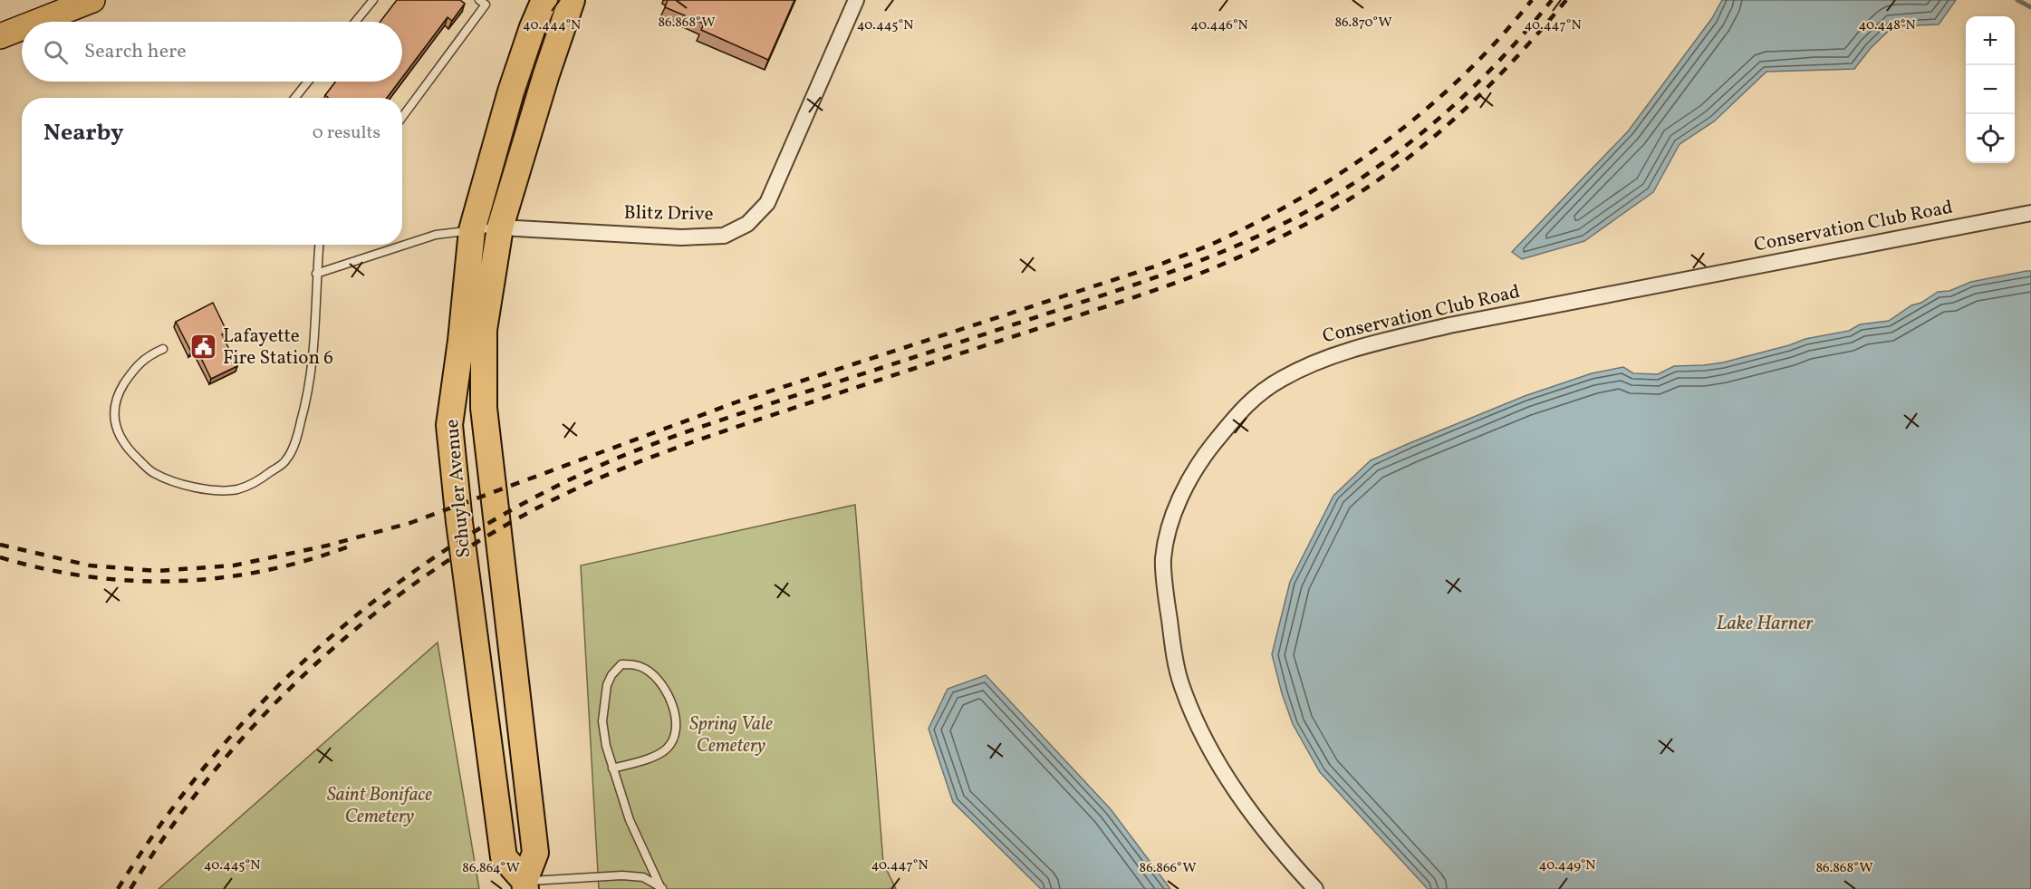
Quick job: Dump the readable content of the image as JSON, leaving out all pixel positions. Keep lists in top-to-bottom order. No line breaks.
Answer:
{"streets":{"highway":["Schuyler Avenue"],"street":["Blitz Drive","Conservation Club Road"]},"crossings":[["Blitz Drive","Schuyler Avenue"]],"water":["Lake Harner"],"parks":["Spring Vale Cemetery","Saint Boniface Cemetery"],"places":{"public building":["Lafayette Fire Station 6"]},"page":{"map_buttons":["+","−"],"search":"Search here","heading":["Nearby","0 results"]},"coordinates":["86.868°W","86.870°W","40.444°N","40.445°N","40.446°N","40.447°N","40.448°N","40.449°N","86.864°W","86.866°W"]}
